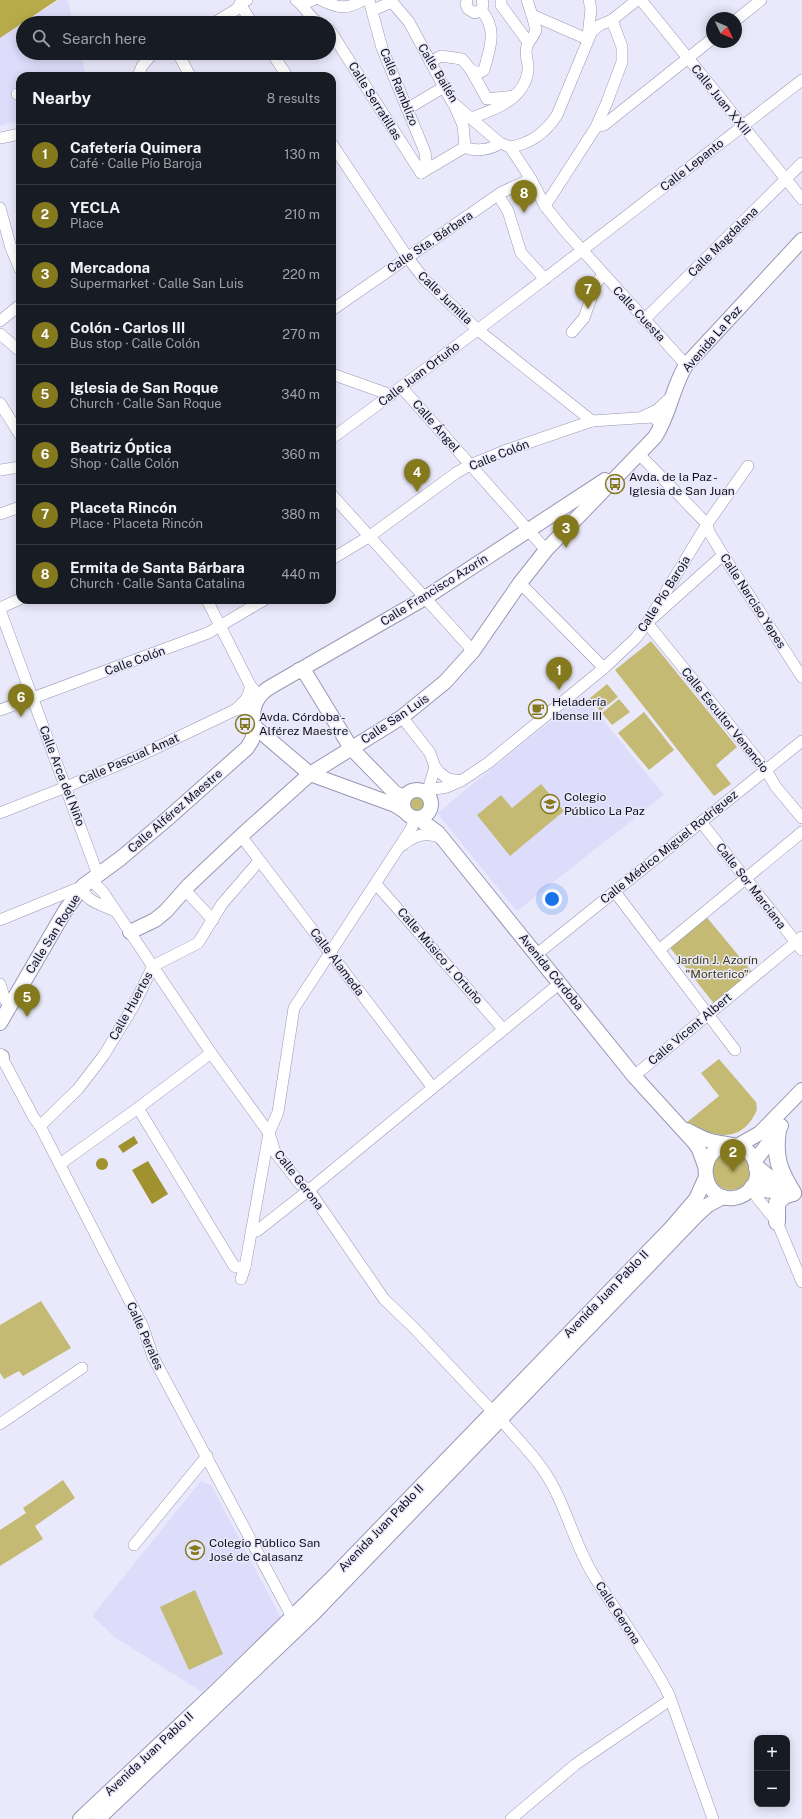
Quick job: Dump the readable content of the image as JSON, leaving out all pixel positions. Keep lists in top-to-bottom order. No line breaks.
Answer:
{"streets":{"main road":["Avenida La Paz","Calle Francisco Azorín","Calle San Luis","Calle Alférez Maestre","Calle San Roque","Avenida Córdoba","Avenida Juan Pablo II"],"street":["Calle Bailén","Calle Ramblizo","Calle Juan XXIII","Calle Serratillas","Calle Lepanto","Calle Sta. Bárbara","Calle Magdalena","Calle Jumilla","Calle Cuesta","Calle Juan Ortuño","Calle Ángel","Calle Colón","Calle Pío Baroja","Calle Narciso Yepes","Calle Escultor Venancio","Calle Pascual Amat","Calle Arca del Niño","Calle Médico Miguel Rodríguez","Calle Sor Marciana","Calle Músico J. Ortuño","Calle Alameda","Calle Huertos","Calle Vicent Albert","Calle Gerona","Calle Perales"]},"crossings":[["Calle Bailén","Calle Ramblizo"],["Calle Bailén","Calle Sta. Bárbara"],["Calle Bailén","Calle Cuesta"],["Calle Ramblizo","Calle Serratillas"],["Calle Juan XXIII","Calle Lepanto"],["Calle Juan XXIII","Calle Magdalena"],["Calle Lepanto","Calle Cuesta"],["Calle Lepanto","Calle Juan Ortuño"],["Calle Sta. Bárbara","Calle Jumilla"],["Calle Sta. Bárbara","Calle Cuesta"],["Calle Magdalena","Calle Cuesta"],["Calle Jumilla","Calle Juan Ortuño"],["Calle Jumilla","Calle Colón"],["Calle Cuesta","Avenida La Paz"],["Calle Cuesta","Calle Juan Ortuño"],["Avenida La Paz","Calle Colón"],["Avenida La Paz","Calle Francisco Azorín"],["Avenida La Paz","Calle Narciso Yepes"],["Avenida La Paz","Calle San Luis"],["Calle Juan Ortuño","Calle Ángel"],["Calle Ángel","Calle Colón"],["Calle Ángel","Calle Francisco Azorín"],["Calle Ángel","Calle San Luis"],["Calle Colón","Calle Arca del Niño"],["Calle Francisco Azorín","Calle San Luis"],["Calle Pío Baroja","Calle Narciso Yepes"],["Calle Pío Baroja","Calle Escultor Venancio"],["Calle San Luis","Calle Alameda"],["Calle San Luis","Calle Gerona"],["Calle Escultor Venancio","Calle Médico Miguel Rodríguez"],["Calle Pascual Amat","Calle Arca del Niño"],["Calle Arca del Niño","Calle Alférez Maestre"],["Calle Arca del Niño","Calle San Roque"],["Calle Arca del Niño","Calle Gerona"],["Calle Alférez Maestre","Calle San Roque"],["Calle Alférez Maestre","Calle Gerona"],["Calle Médico Miguel Rodríguez","Calle Sor Marciana"],["Calle Médico Miguel Rodríguez","Avenida Córdoba"],["Calle Sor Marciana","Calle Vicent Albert"],["Calle San Roque","Calle Gerona"],["Calle Alameda","Calle Huertos"],["Avenida Córdoba","Calle Vicent Albert"],["Calle Huertos","Calle Gerona"],["Calle Huertos","Calle Perales"],["Calle Gerona","Avenida Juan Pablo II"],["Avenida Juan Pablo II","Calle Perales"]],"parks":["Jardín J. Azorín \"Morterico\""],"places":{"bus stop":["Avda. de la Paz - Iglesia de San Juan","Avda. Córdoba - Alférez Maestre"],"cafe":["Heladería Ibense III"],"school or university":["Colegio Público La Paz","Colegio Público San José de Calasanz"]},"north":"bottom right","page":{"search":"Search here","heading":["Nearby","8 results"],"list":[{"mark":"1","name":"Cafetería Quimera","note":"Café · Calle Pío Baroja","value":"130 m"},{"mark":"2","name":"YECLA","note":"Place","value":"210 m"},{"mark":"3","name":"Mercadona","note":"Supermarket · Calle San Luis","value":"220 m"},{"mark":"4","name":"Colón - Carlos III","note":"Bus stop · Calle Colón","value":"270 m"},{"mark":"5","name":"Iglesia de San Roque","note":"Church · Calle San Roque","value":"340 m"},{"mark":"6","name":"Beatriz Óptica","note":"Shop · Calle Colón","value":"360 m"},{"mark":"7","name":"Placeta Rincón","note":"Place · Placeta Rincón","value":"380 m"},{"mark":"8","name":"Ermita de Santa Bárbara","note":"Church · Calle Santa Catalina","value":"440 m"}],"pins":["8","7","4","3","1","6","5","2"],"map_buttons":["+","−"]}}
